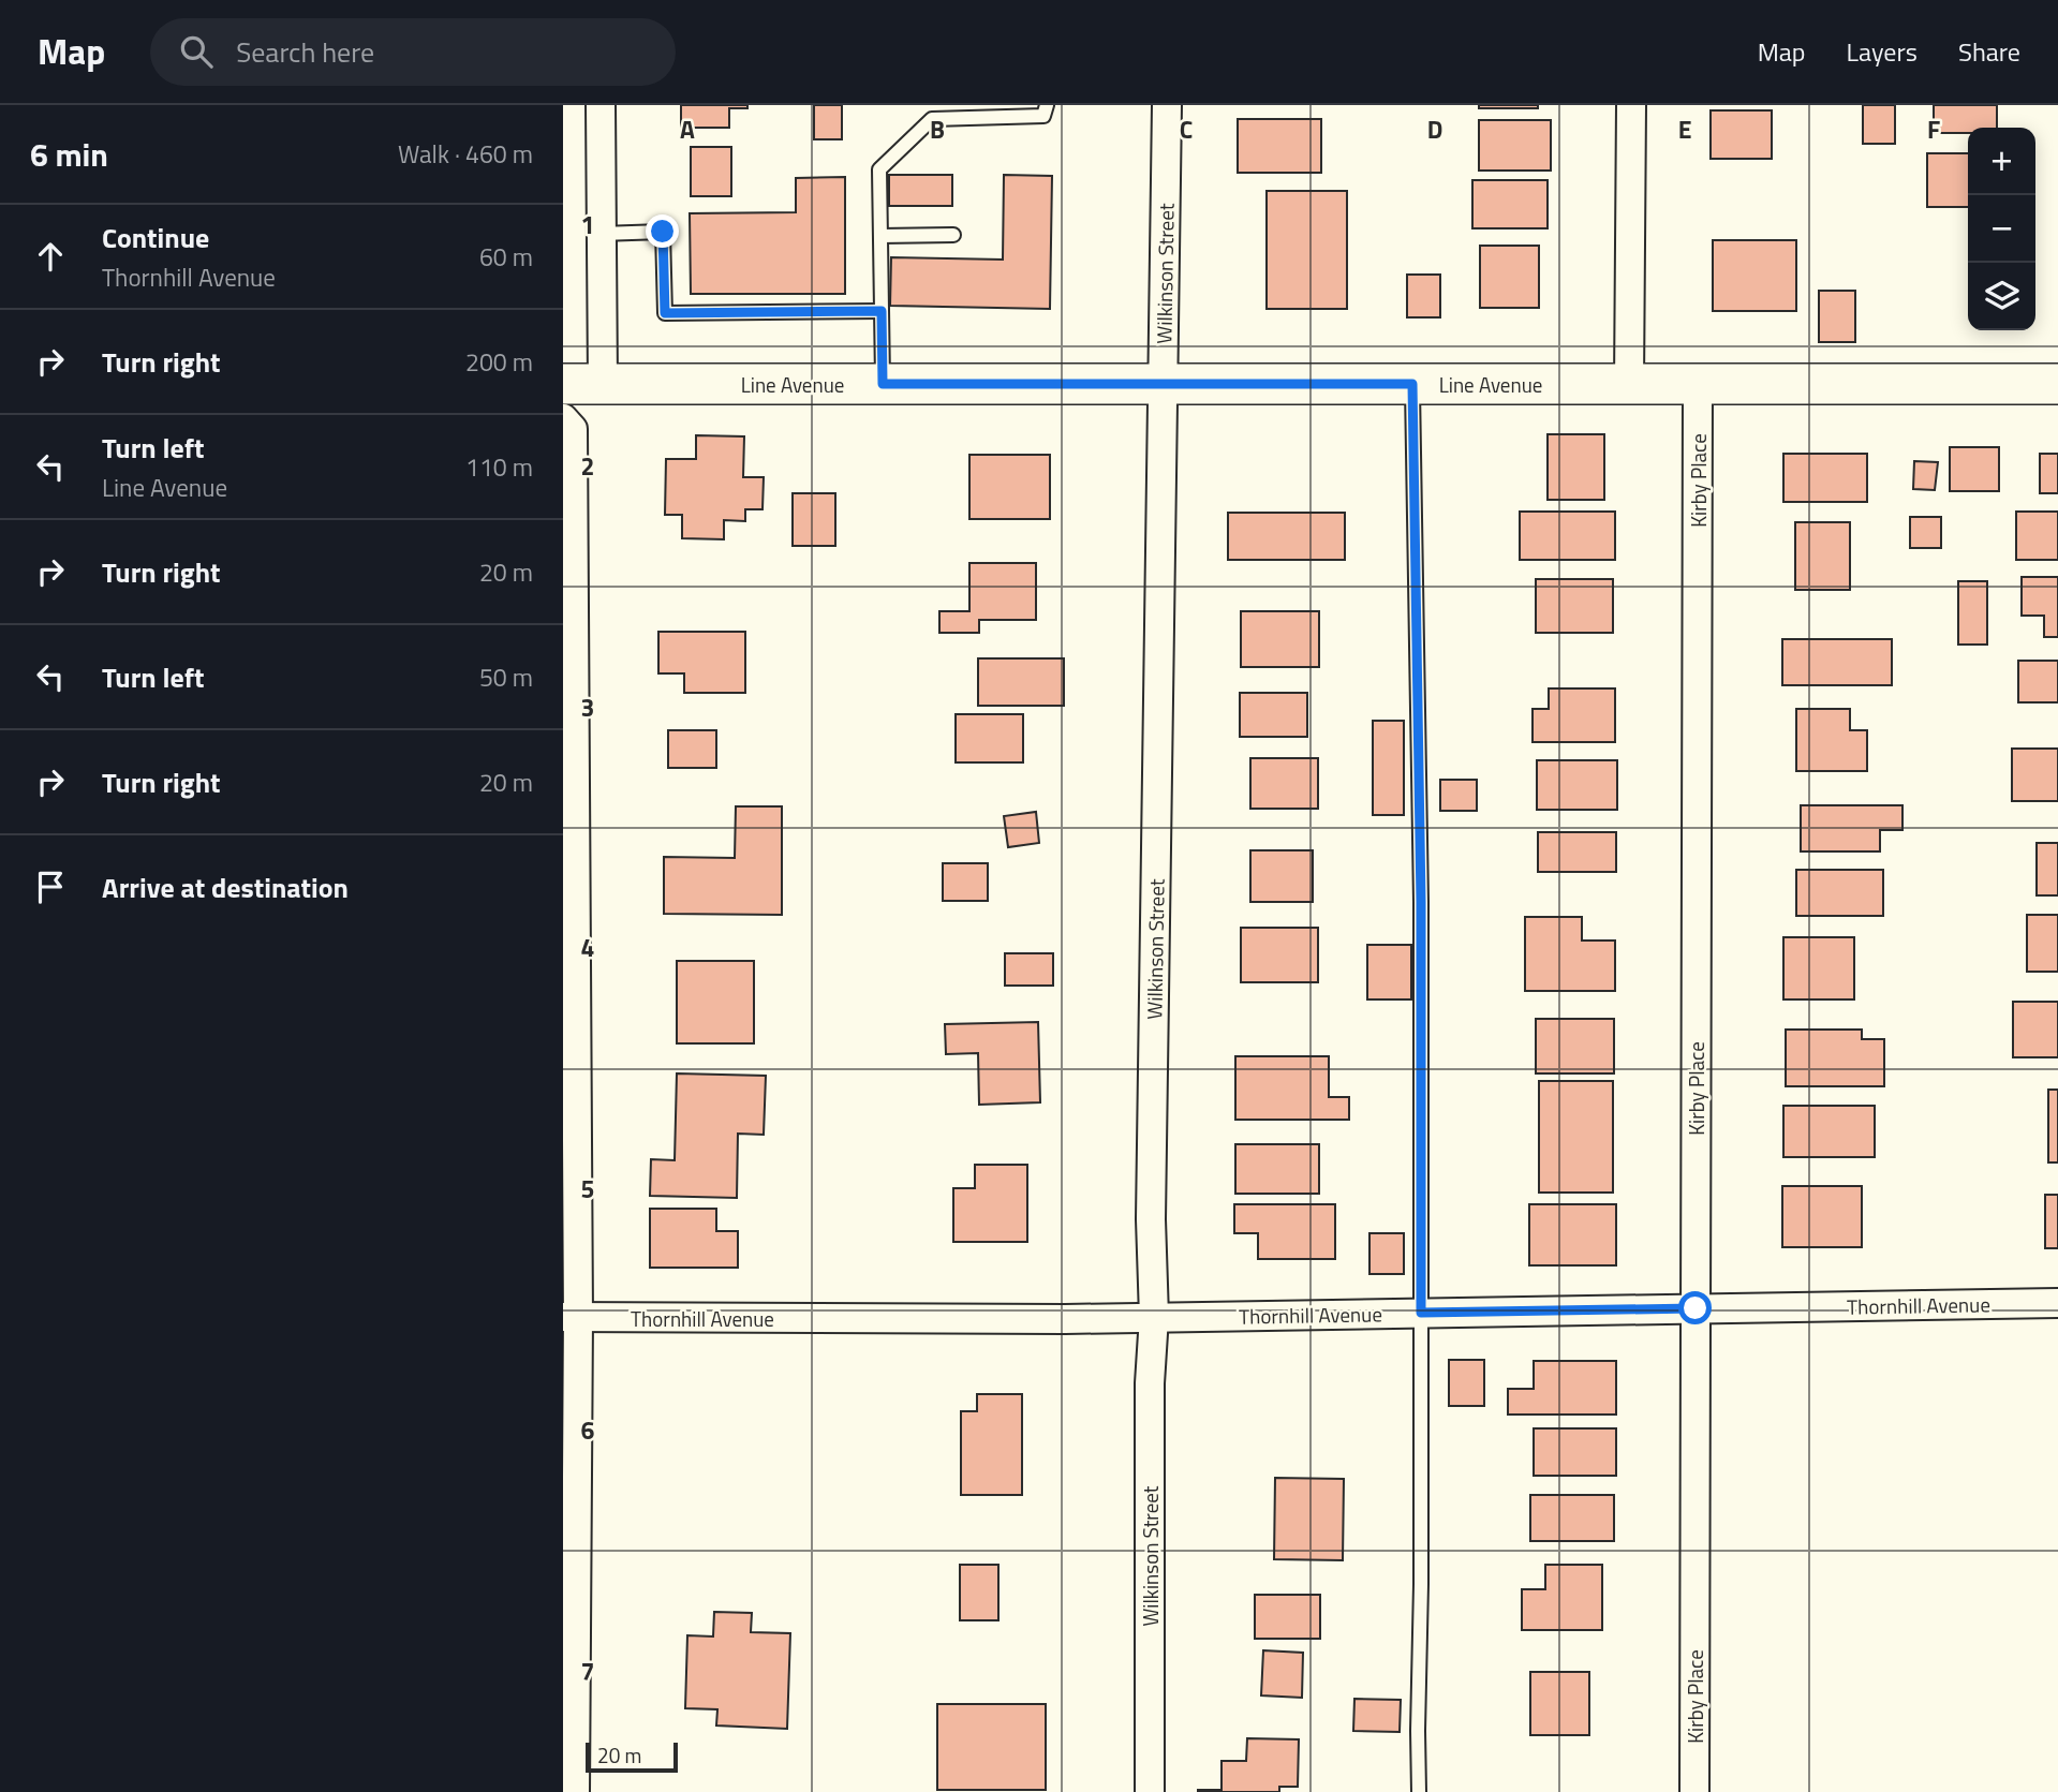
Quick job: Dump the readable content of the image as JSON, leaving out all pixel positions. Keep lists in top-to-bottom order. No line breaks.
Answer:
{"streets":{"main road":["Line Avenue"],"street":["Wilkinson Street","Kirby Place","Thornhill Avenue"]},"crossings":[["Wilkinson Street","Line Avenue"],["Wilkinson Street","Thornhill Avenue"],["Line Avenue","Kirby Place"],["Kirby Place","Thornhill Avenue"]],"scale_bar":"20 m","page":{"header":"Map","search":"Search here","nav":["Map","Layers","Share"],"heading":["6 min","Walk · 460 m"],"map_buttons":["+","−"],"list":[["Continue","Thornhill Avenue","60 m"],["Turn right","200 m"],["Turn left","Line Avenue","110 m"],["Turn right","20 m"],["Turn left","50 m"],["Turn right","20 m"],"Arrive at destination"],"scale":"20 m"},"grid":{"columns":["A","B","C","D","E","F"],"rows":["1","2","3","4","5","6","7"]}}
